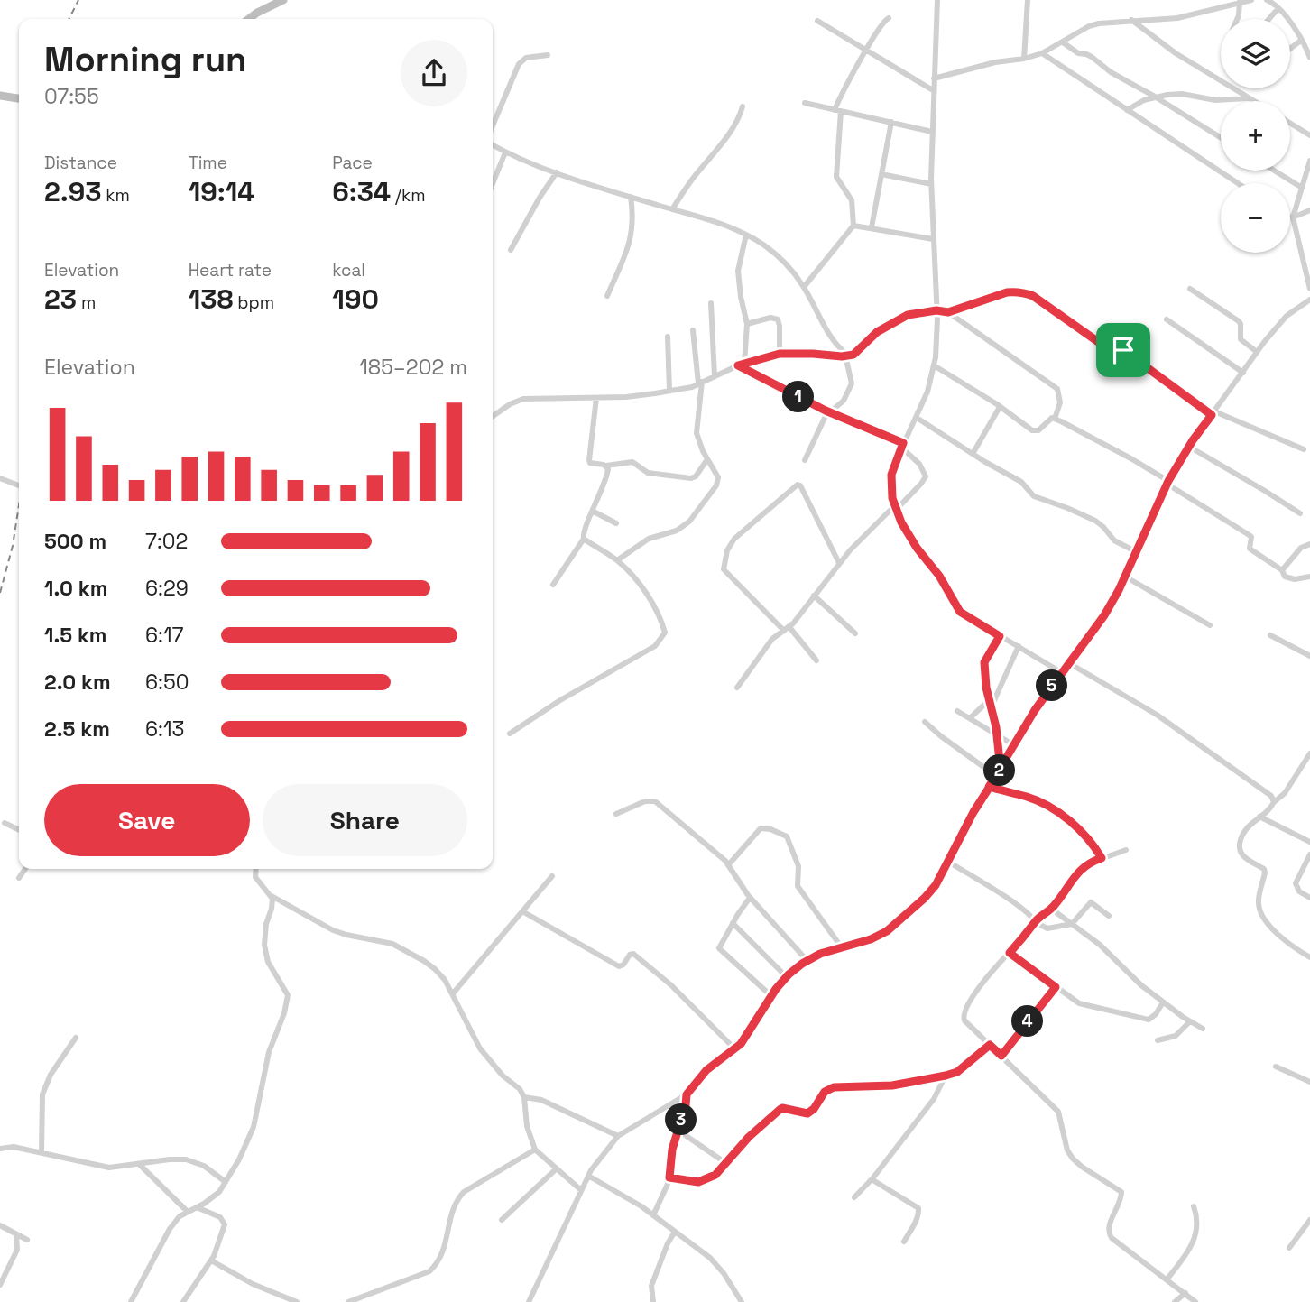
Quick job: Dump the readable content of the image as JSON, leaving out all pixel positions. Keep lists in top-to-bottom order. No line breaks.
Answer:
{"page":{"map_buttons":["+","−"],"heading":["Morning run","07:55"],"stats":[["Distance","2.93 km"],["Time","19:14"],["Pace","6:34 /km"],["Elevation","23 m"],["Heart rate","138 bpm"],["kcal","190"]],"chart":["Elevation","185–202 m"],"pins":["1","5","2","4","3"],"list":[{"name":"500 m","note":"7:02"},{"name":"1.0 km","note":"6:29"},{"name":"1.5 km","note":"6:17"},{"name":"2.0 km","note":"6:50"},{"name":"2.5 km","note":"6:13"}],"buttons":["Save","Share"]}}
